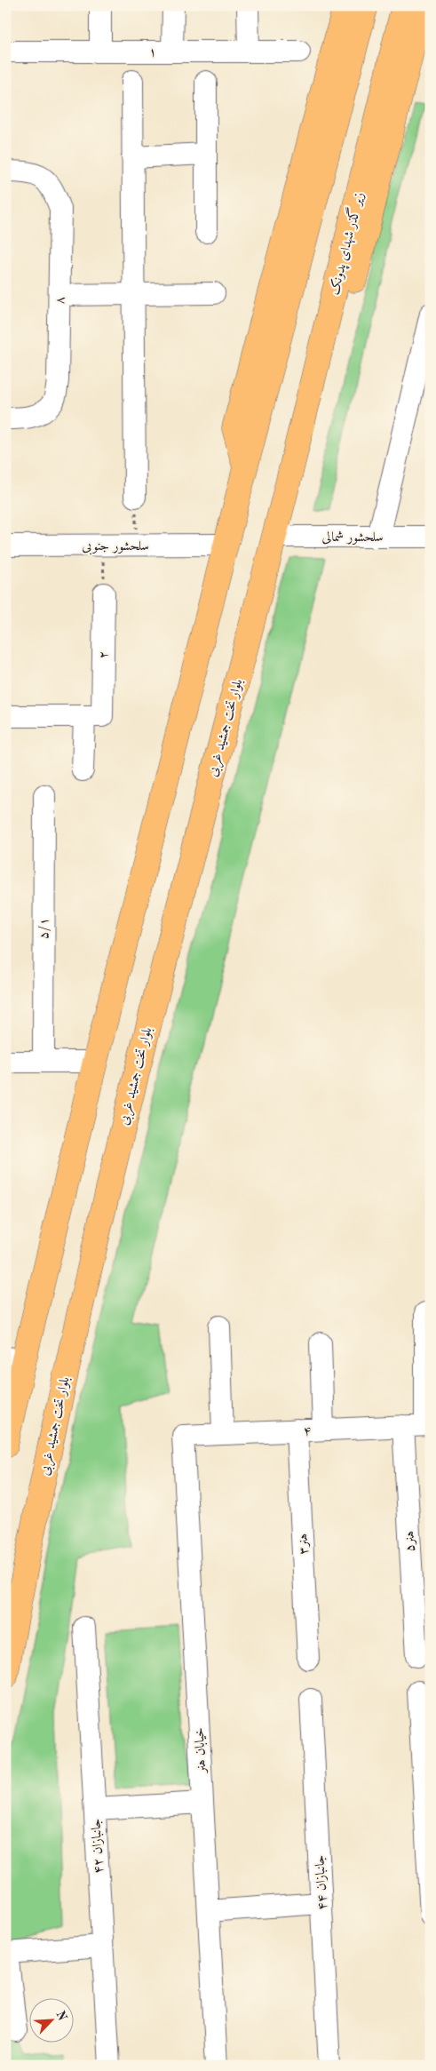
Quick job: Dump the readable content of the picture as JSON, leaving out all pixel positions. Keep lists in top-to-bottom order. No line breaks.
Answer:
{"streets":{"main road":["زیر گذر شهدای پدونک","بلوار تخت جمشید غربی"],"street":["۱","۸","سلحشور شمالی","سلحشور جنوبی","۲","۵/۱","۴","هنر۵","هنر۳","خیابان هنر","۴۲ جانبازان","۴۴ جانبازان"]},"crossings":[["زیر گذر شهدای پدونک","بلوار تخت جمشید غربی"],["سلحشور شمالی","بلوار تخت جمشید غربی"],["۴","هنر۵"],["۴","هنر۳"],["۴","خیابان هنر"]],"north":"top right"}
